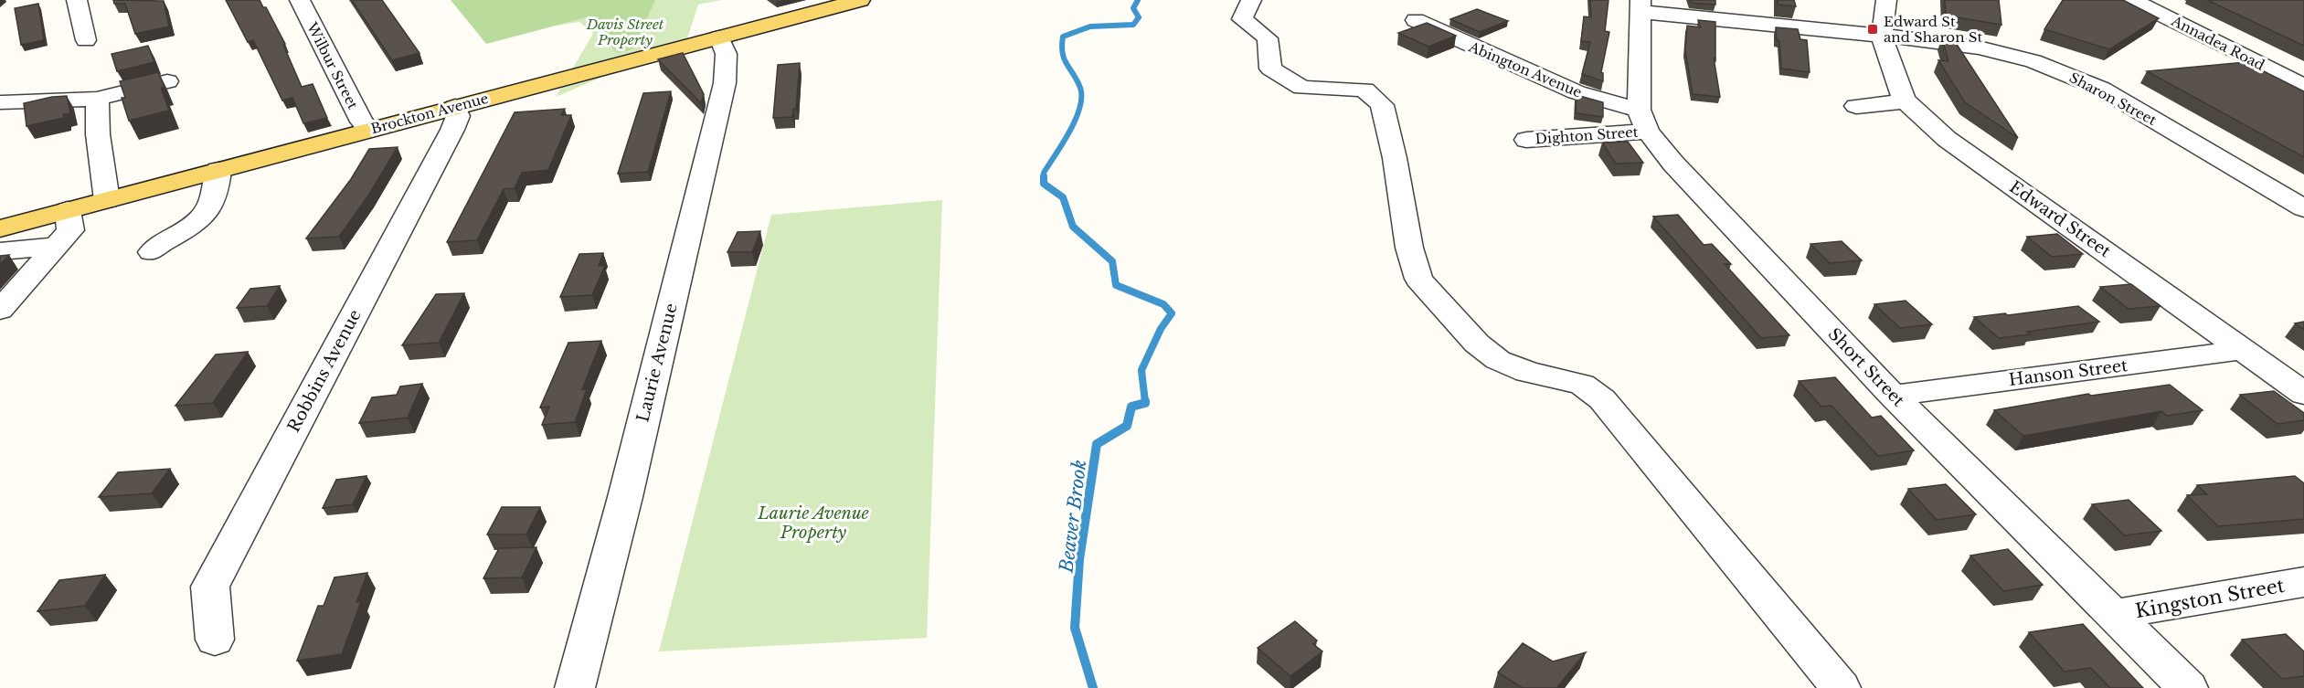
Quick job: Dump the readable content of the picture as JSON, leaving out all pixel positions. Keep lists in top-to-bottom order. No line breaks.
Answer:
{"streets":{"main road":["Brockton Avenue"],"street":["Annadea Road","Wilbur Street","Abington Avenue","Sharon Street","Dighton Street","Edward Street","Laurie Avenue","Short Street","Robbins Avenue","Hanson Street","Kingston Street"]},"crossings":[["Wilbur Street","Brockton Avenue"],["Abington Avenue","Dighton Street"],["Abington Avenue","Short Street"],["Sharon Street","Edward Street"],["Brockton Avenue","Laurie Avenue"],["Brockton Avenue","Robbins Avenue"],["Dighton Street","Short Street"],["Edward Street","Hanson Street"],["Short Street","Hanson Street"],["Short Street","Kingston Street"]],"water":["Beaver Brook"],"parks":["Davis Street Property","Laurie Avenue Property"],"places":{"transit":["Edward St and Sharon St"]}}
